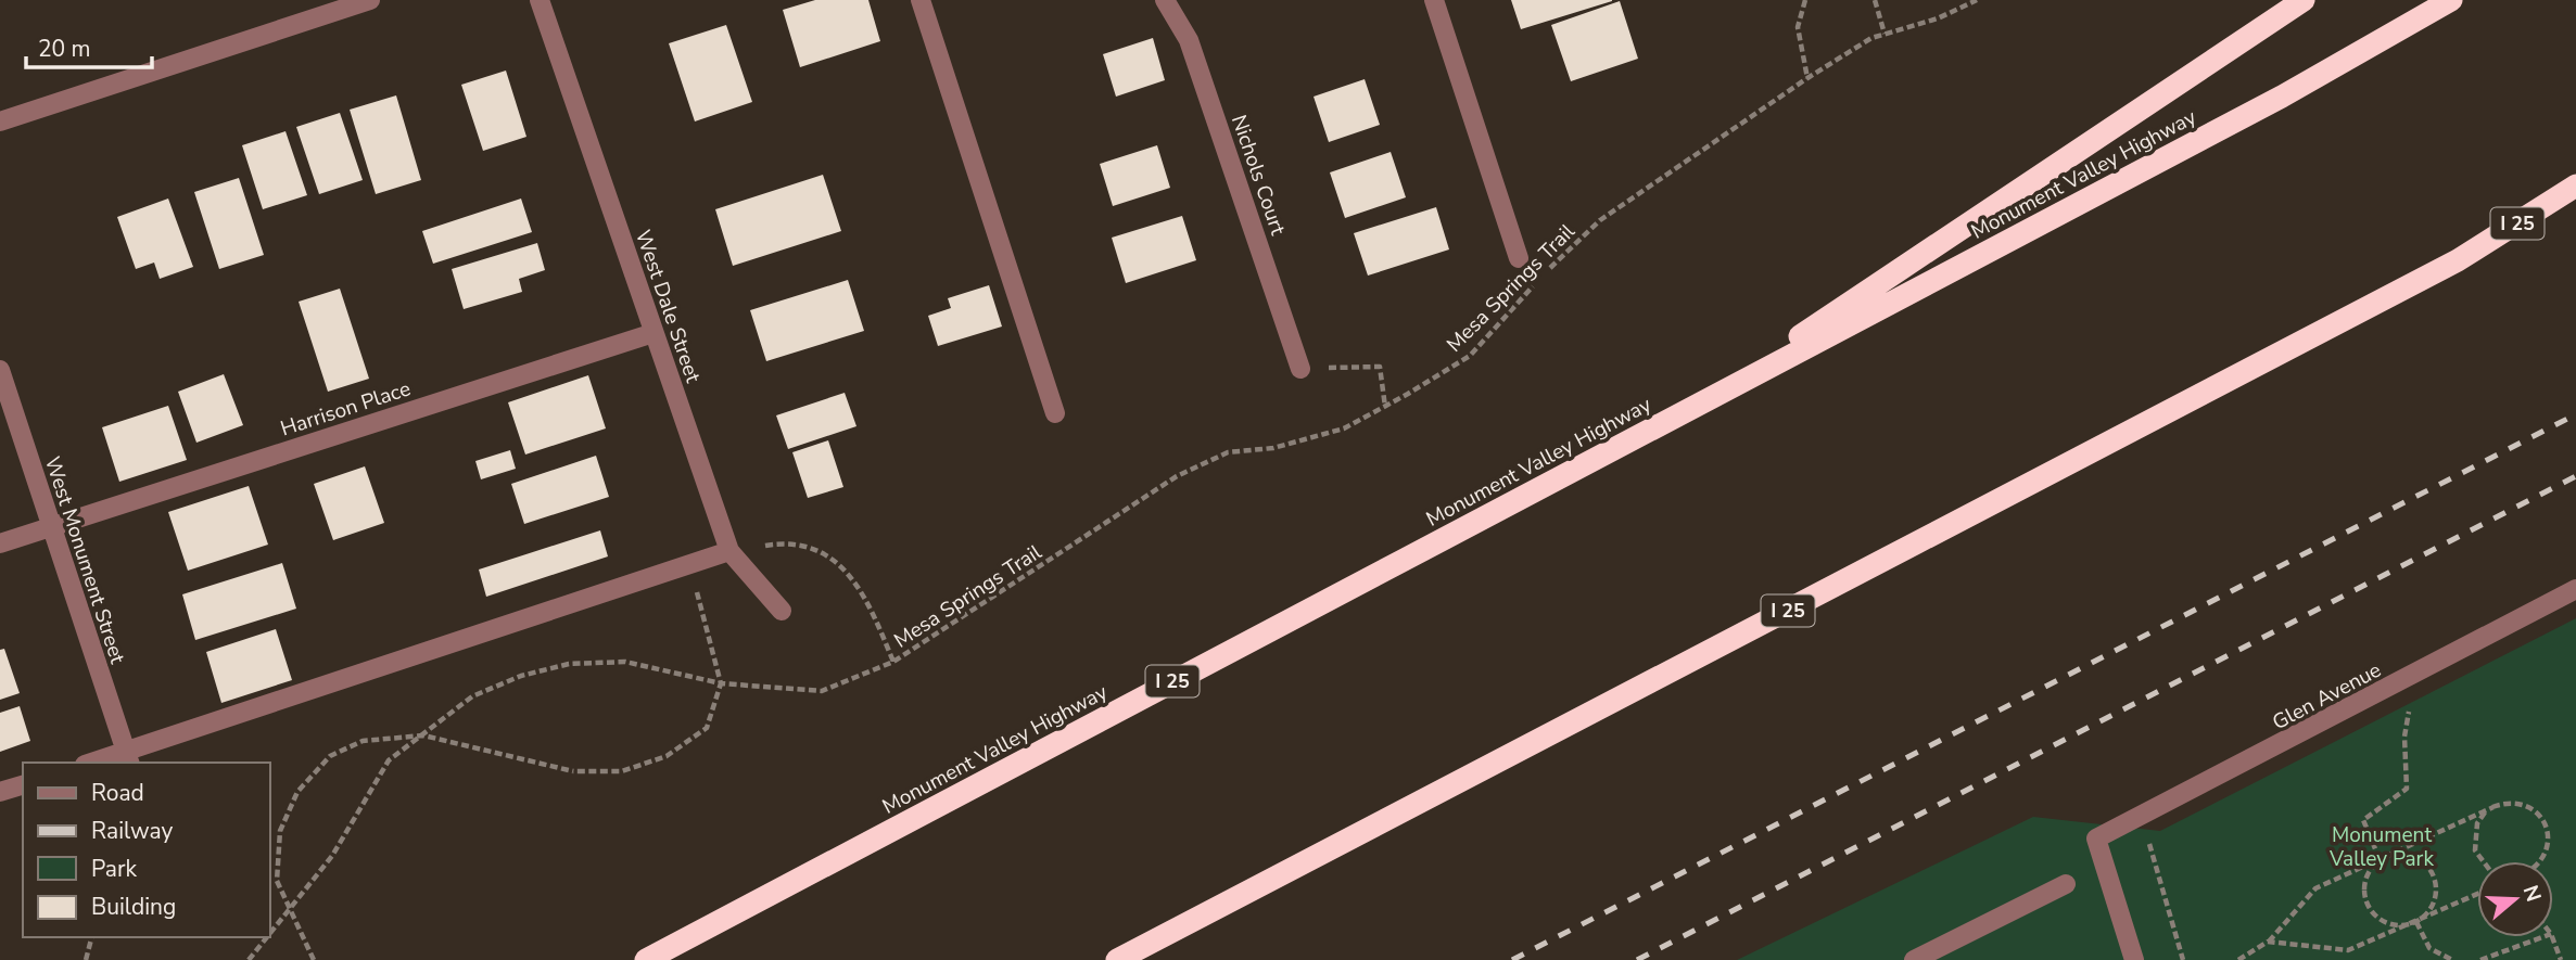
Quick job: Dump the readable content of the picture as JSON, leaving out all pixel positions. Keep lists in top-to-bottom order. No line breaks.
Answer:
{"streets":{"highway":["Monument Valley Highway","I 25"],"street":["Nichols Court","West Dale Street","Harrison Place","West Monument Street","Glen Avenue"],"path":["Mesa Springs Trail"]},"crossings":[["Mesa Springs Trail","West Dale Street"],["West Dale Street","Harrison Place"],["Harrison Place","West Monument Street"]],"parks":["Monument Valley Park"],"legend":["Road","Railway","Park","Building"],"scale_bar":"20 m","north":"right"}
